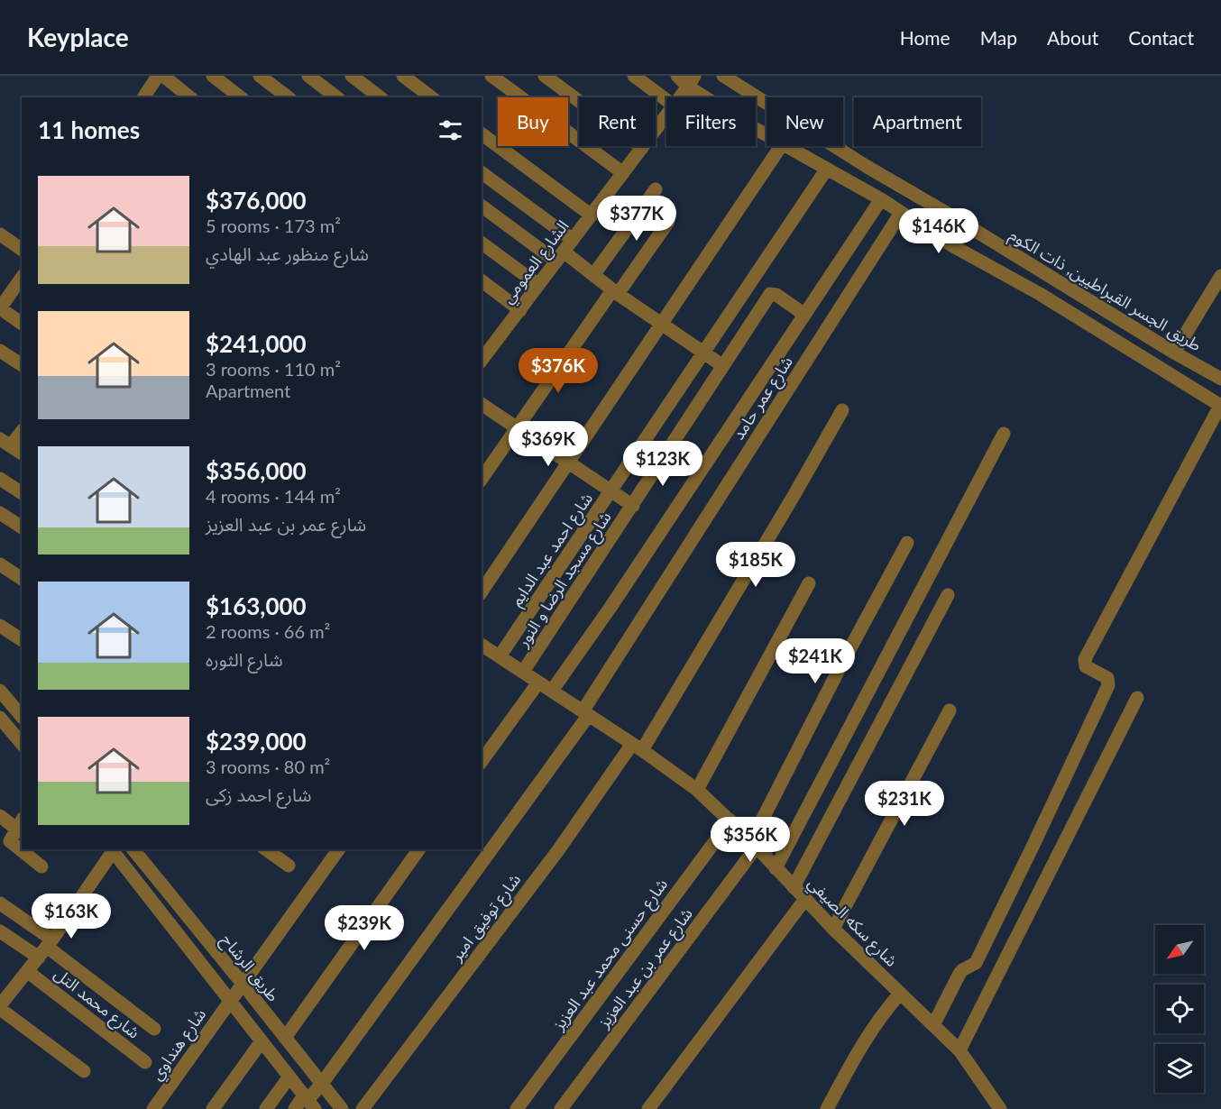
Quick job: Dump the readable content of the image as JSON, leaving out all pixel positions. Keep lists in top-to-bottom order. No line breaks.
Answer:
{"streets":{"street":["الشارع العمومي","طريق الجسر القيراطيين, ذات الكوم","شارع عمر حامد","شارع احمد عبد الدايم","شارع مسجد الرضا و النور","شارع توفيق امير","شارع سكه الصيفي","شارع حسنى محمد عبد العزيز","طريق الرشاح","شارع عمر بن عبد العزيز","شارع محمد التل","شارع هنداوي"]},"crossings":[["شارع عمر حامد","شارع سكه الصيفي"],["شارع عمر حامد","طريق الرشاح"],["شارع احمد عبد الدايم","شارع سكه الصيفي"],["شارع مسجد الرضا و النور","شارع سكه الصيفي"],["شارع توفيق امير","شارع سكه الصيفي"],["شارع سكه الصيفي","شارع حسنى محمد عبد العزيز"],["شارع سكه الصيفي","شارع عمر بن عبد العزيز"],["طريق الرشاح","شارع هنداوي"]],"north":"bottom left","page":{"header":"Keyplace","nav":["Home","Map","About","Contact"],"chip":["Buy","Rent","Filters","New","Apartment"],"heading":"11 homes","list":[{"name":"$376,000","note":"5 rooms · 173 m² · شارع منظور عبد الهادي"},{"name":"$241,000","note":"3 rooms · 110 m² · Apartment"},{"name":"$356,000","note":"4 rooms · 144 m² · شارع عمر بن عبد العزيز"},{"name":"$163,000","note":"2 rooms · 66 m² · شارع الثوره"},{"name":"$239,000","note":"3 rooms · 80 m² · شارع احمد زكى"}],"price":["$377K","$146K","$376K","$369K","$123K","$185K","$241K","$231K","$356K","$163K","$239K"]}}
